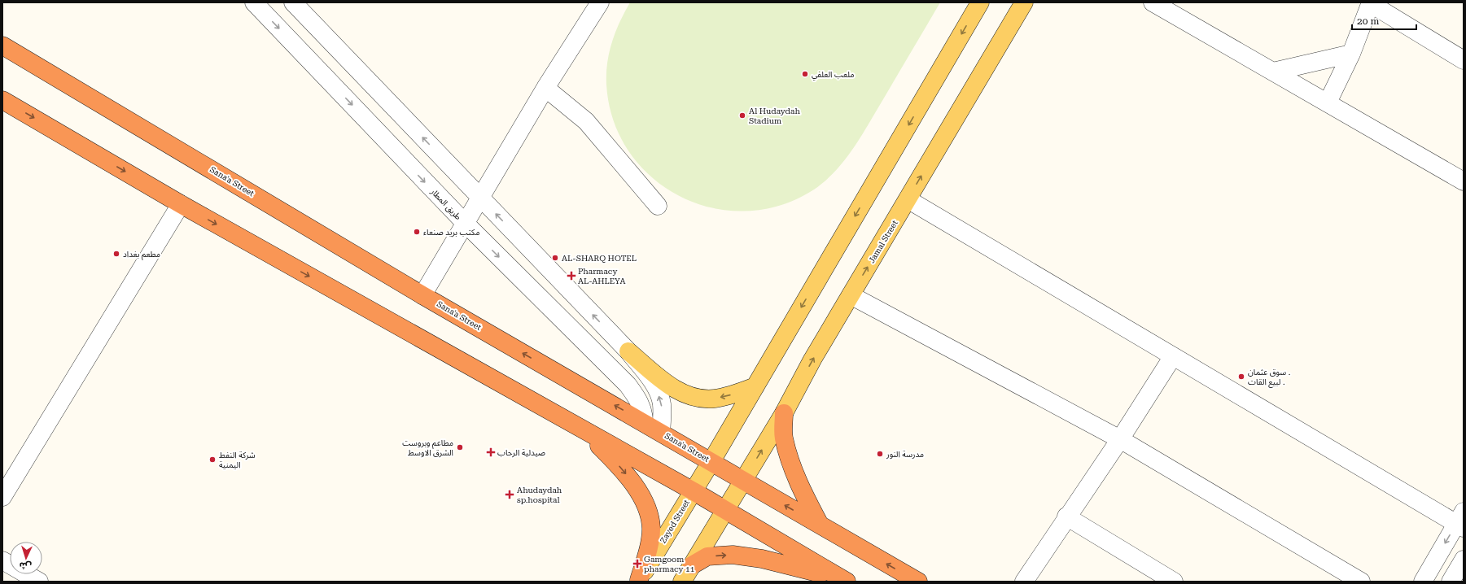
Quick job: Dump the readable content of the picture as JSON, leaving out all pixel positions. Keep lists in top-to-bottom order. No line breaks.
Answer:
{"streets":{"highway":["Sana'a Street"],"main road":["Jamal Street","Zayed Street"],"street":["طريق المطار"]},"crossings":[["Sana'a Street","طريق المطار"],["Sana'a Street","Jamal Street"],["Sana'a Street","Zayed Street"]],"places":{"other":["ملعب العلفي","Al Hudaydah Stadium","مكتب بريد صنعاء","مطعم بغداد","AL-SHARQ HOTEL","سوق عثمان . لبيع القات .","مطاعم وبروست الشرق الاوسط","مدرسة النور","شركة النفط اليمنية"],"health":["Pharmacy AL-AHLEYA","صيدلية الرحاب","Ahudaydah sp.hospital","Gamgoom pharmacy 11"]},"scale_bar":"20 m","north":"bottom"}
